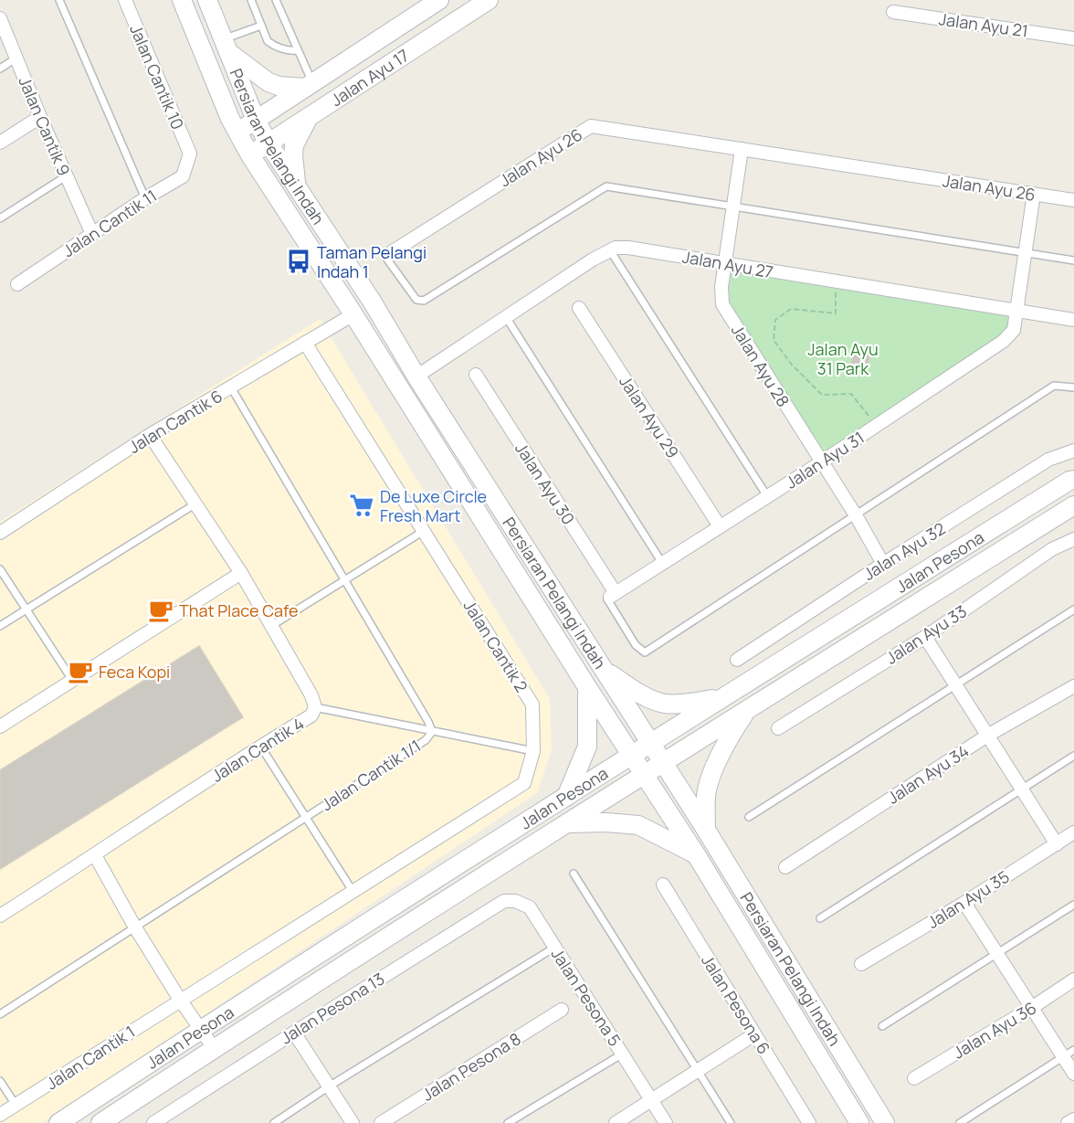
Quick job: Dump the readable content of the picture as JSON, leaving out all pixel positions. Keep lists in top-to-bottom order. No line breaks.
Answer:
{"streets":{"main road":["Jalan Ayu 17","Persiaran Pelangi Indah","Jalan Pesona"],"street":["Jalan Ayu 21","Jalan Cantik 10","Jalan Cantik 9","Jalan Ayu 26","Jalan Cantik 11","Jalan Ayu 27","Jalan Ayu 28","Jalan Ayu 29","Jalan Cantik 6","Jalan Ayu 31","Jalan Ayu 30","Jalan Ayu 32","Jalan Ayu 33","Jalan Cantik 2","Jalan Cantik 4","Jalan Ayu 34","Jalan Ayu 35","Jalan Pesona 5","Jalan Pesona 6","Jalan Pesona 13","Jalan Ayu 36","Jalan Cantik 1","Jalan Pesona 8"],"lane":["Jalan Cantik 1/1"]},"crossings":[["Jalan Cantik 10","Jalan Cantik 11"],["Jalan Ayu 17","Persiaran Pelangi Indah"],["Jalan Cantik 9","Jalan Cantik 11"],["Persiaran Pelangi Indah","Jalan Ayu 27"],["Persiaran Pelangi Indah","Jalan Cantik 6"],["Persiaran Pelangi Indah","Jalan Pesona"],["Jalan Ayu 26","Jalan Ayu 31"],["Jalan Ayu 27","Jalan Ayu 28"],["Jalan Ayu 27","Jalan Ayu 31"],["Jalan Ayu 28","Jalan Ayu 31"],["Jalan Ayu 28","Jalan Ayu 32"],["Jalan Ayu 29","Jalan Ayu 31"],["Jalan Cantik 6","Jalan Cantik 2"],["Jalan Cantik 6","Jalan Cantik 4"],["Jalan Cantik 6","Jalan Cantik 1/1"],["Jalan Ayu 31","Jalan Ayu 30"],["Jalan Cantik 2","Jalan Cantik 1"],["Jalan Pesona 5","Jalan Pesona 13"]],"parks":["Jalan Ayu 31 Park"],"places":{"bus stop":["Taman Pelangi Indah 1"],"supermarket":["De Luxe Circle Fresh Mart"],"cafe":["That Place Cafe","Feca Kopi"]}}
